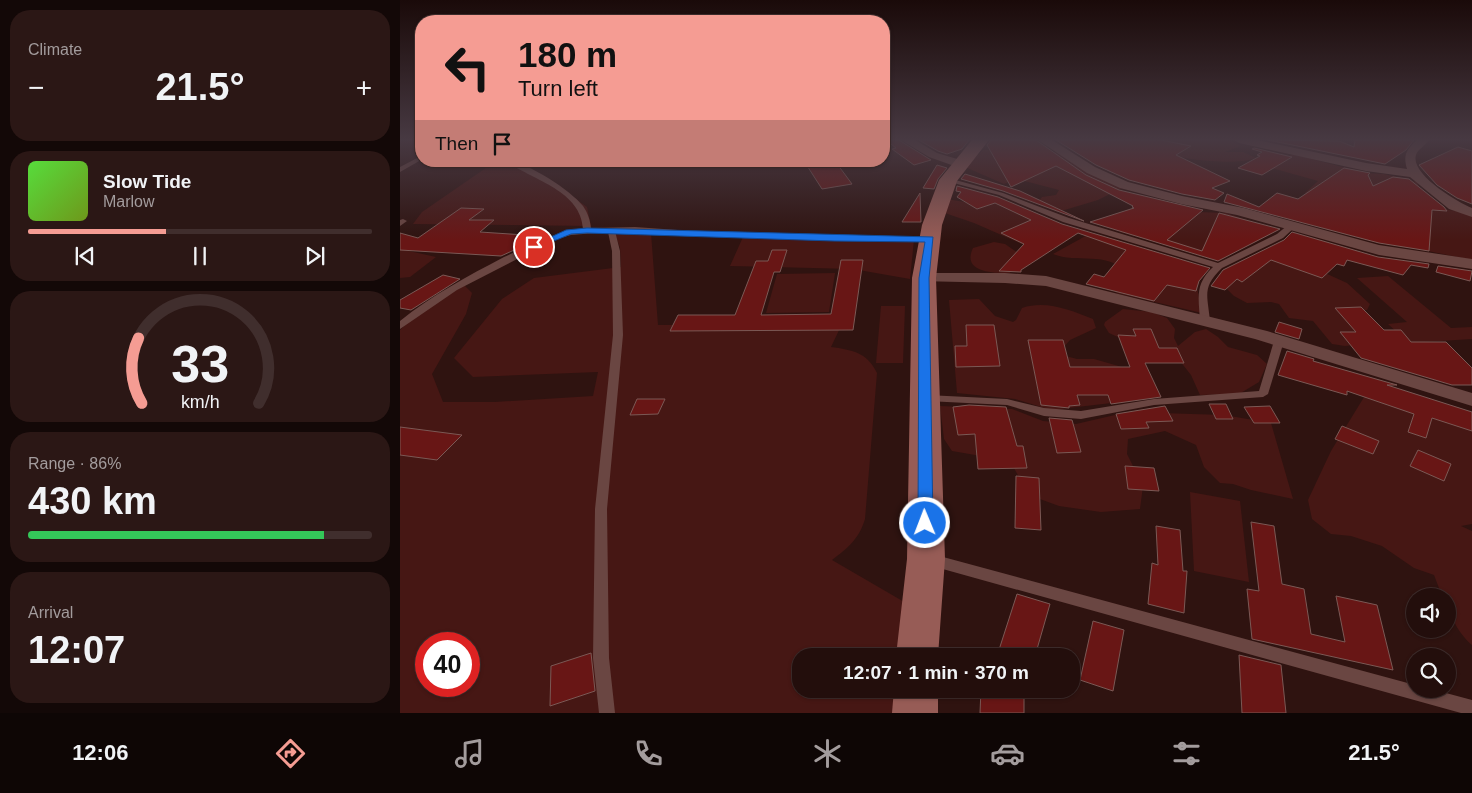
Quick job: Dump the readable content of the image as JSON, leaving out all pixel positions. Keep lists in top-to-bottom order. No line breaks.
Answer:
{"page":{"tile":["Climate",["Range · 86%","430 km"],["Arrival","12:07"]],"turn":["180 m","Turn left"],"heat":["−","21.5°","+"],"then":"Then","song":["Slow Tide","Marlow"],"limit":"40","trip":"12:07 · 1 min · 370 m","tabs":["12:06","21.5°"],"gauge":["33","km/h"]}}
